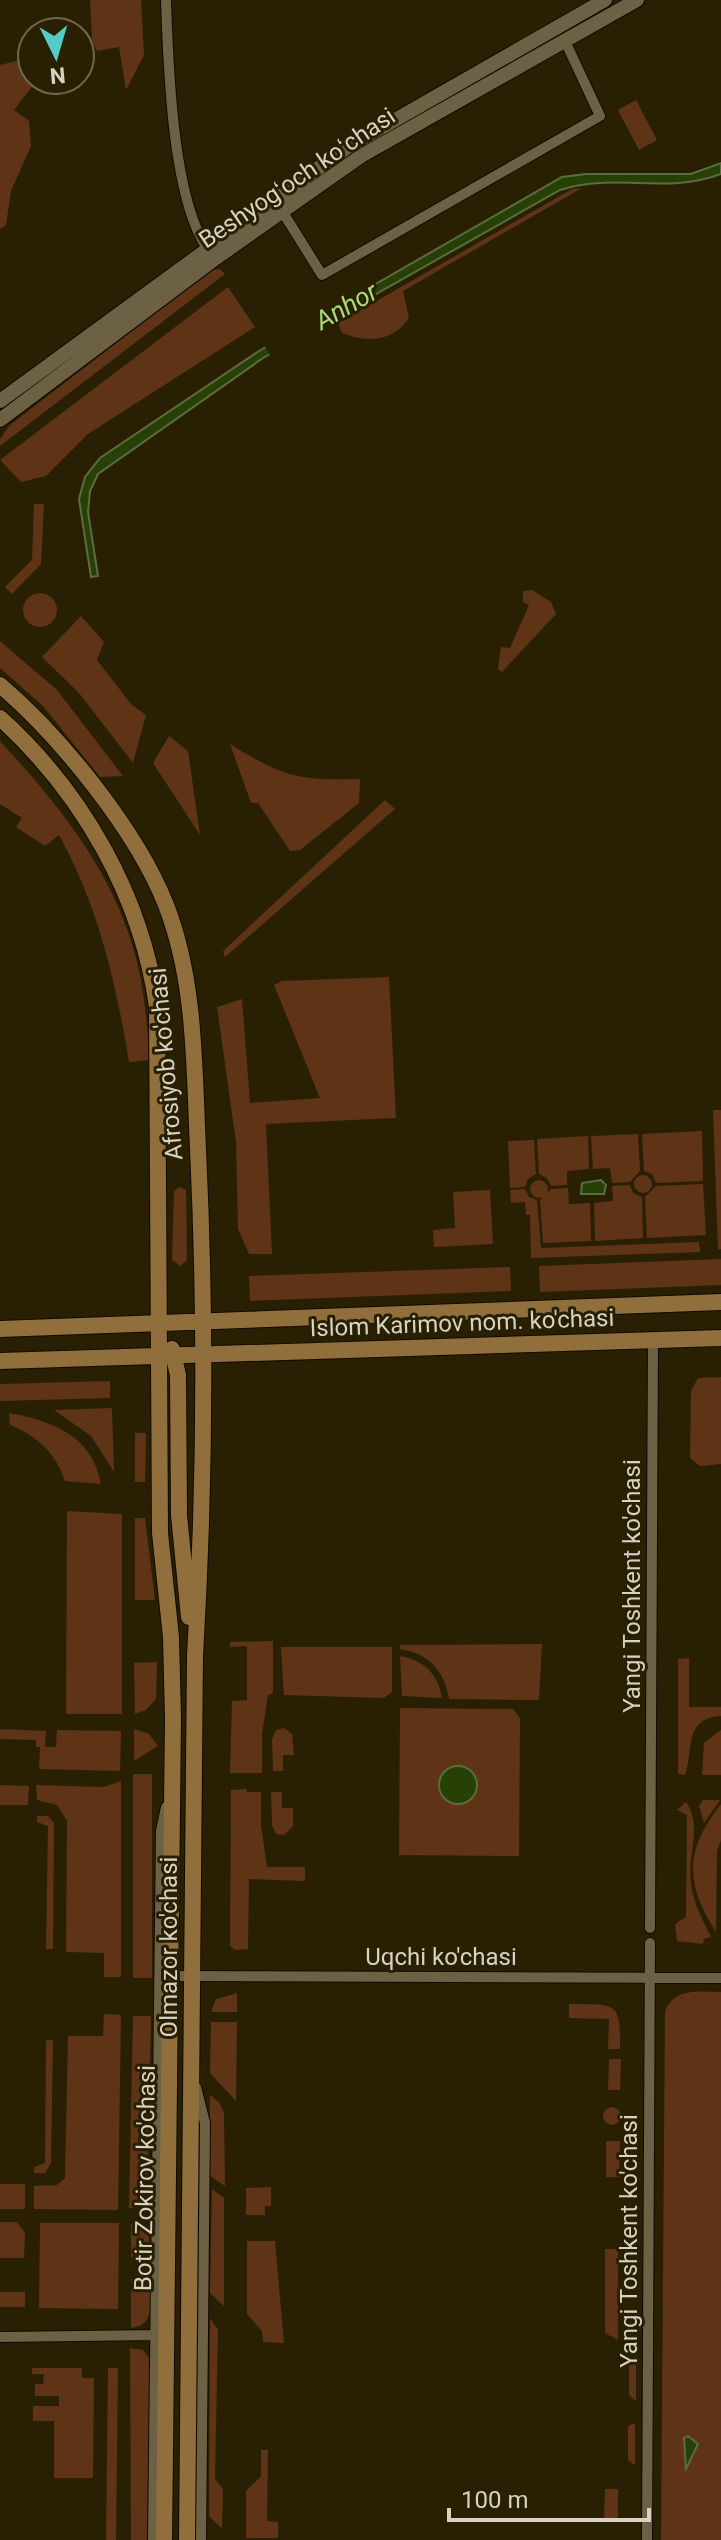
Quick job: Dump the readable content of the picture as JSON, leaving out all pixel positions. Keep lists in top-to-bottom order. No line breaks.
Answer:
{"streets":{"main road":["Beshyogʻoch koʻchasi","Afrosiyob ko'chasi","Islom Karimov nom. ko'chasi","Olmazor ko'chasi","Botir Zokirov ko'chasi"],"street":["Yangi Toshkent ko'chasi","Uqchi ko'chasi"]},"crossings":[["Afrosiyob ko'chasi","Islom Karimov nom. ko'chasi"],["Afrosiyob ko'chasi","Olmazor ko'chasi"],["Afrosiyob ko'chasi","Botir Zokirov ko'chasi"],["Islom Karimov nom. ko'chasi","Yangi Toshkent ko'chasi"],["Islom Karimov nom. ko'chasi","Olmazor ko'chasi"],["Islom Karimov nom. ko'chasi","Botir Zokirov ko'chasi"],["Yangi Toshkent ko'chasi","Uqchi ko'chasi"],["Olmazor ko'chasi","Uqchi ko'chasi"],["Olmazor ko'chasi","Botir Zokirov ko'chasi"],["Uqchi ko'chasi","Botir Zokirov ko'chasi"]],"water":["Anhor"],"scale_bar":"100 m","north":"bottom"}
